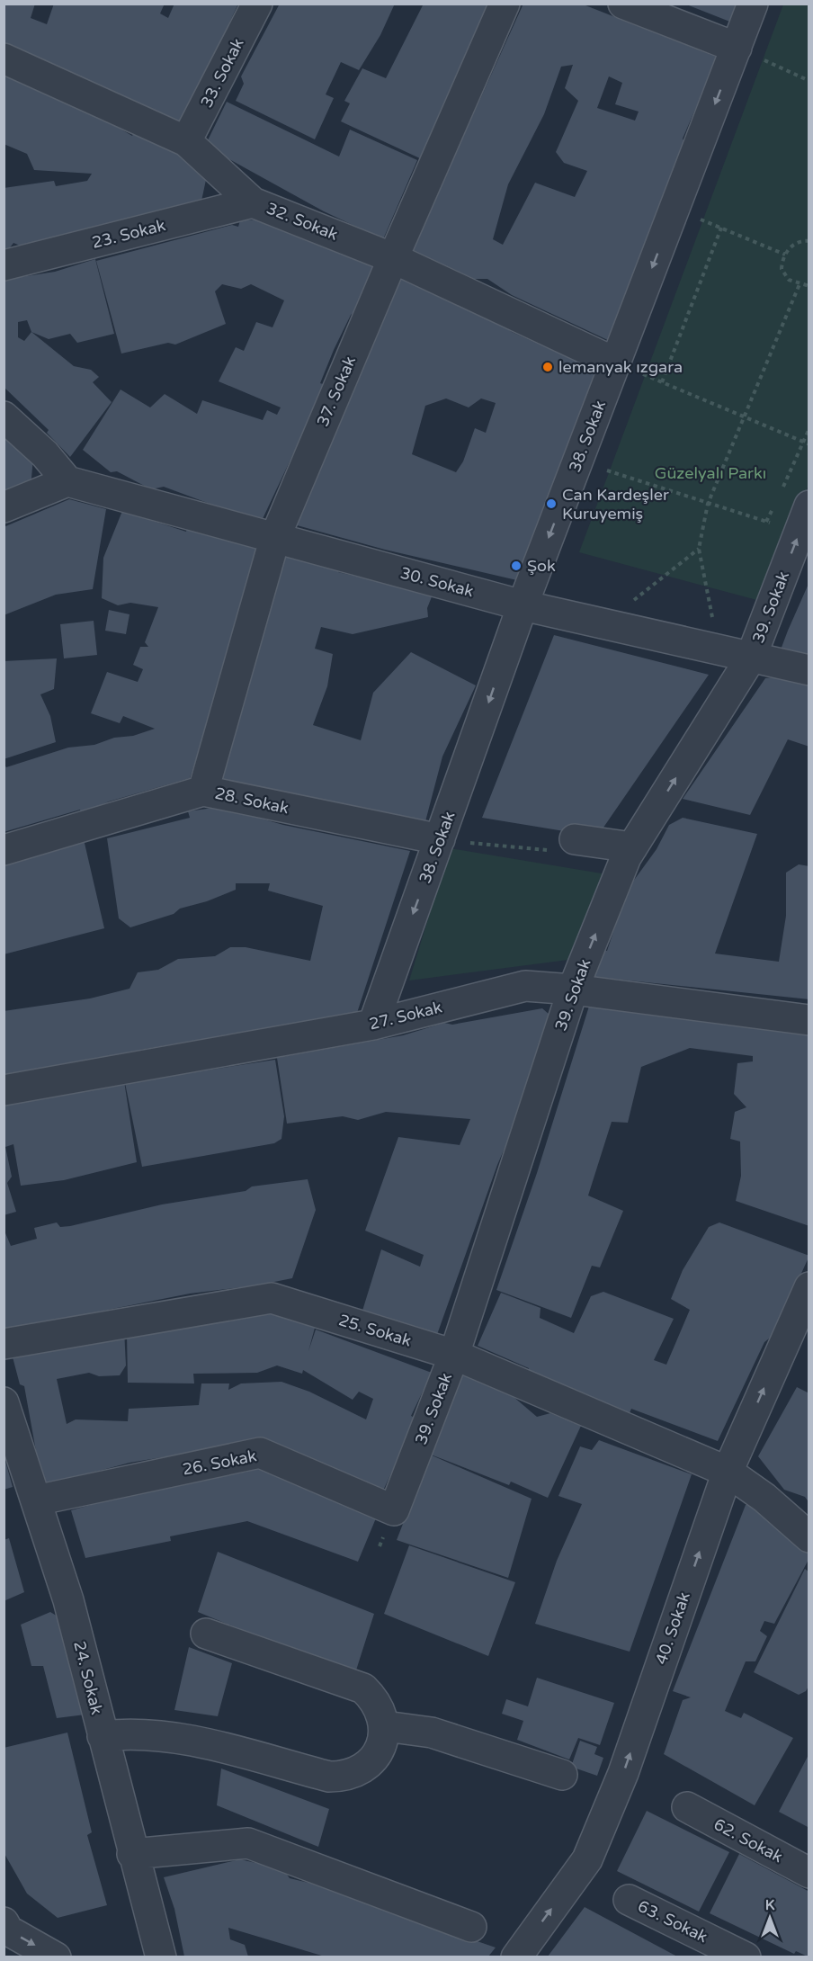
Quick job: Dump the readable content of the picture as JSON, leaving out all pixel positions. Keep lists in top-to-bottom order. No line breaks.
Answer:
{"streets":{"street":["33. Sokak","32. Sokak","23. Sokak","37. Sokak","38. Sokak","30. Sokak","39. Sokak","28. Sokak","27. Sokak","25. Sokak","26. Sokak","40. Sokak","24. Sokak","62. Sokak","63. Sokak"]},"crossings":[["33. Sokak","32. Sokak"],["32. Sokak","23. Sokak"],["32. Sokak","37. Sokak"],["32. Sokak","38. Sokak"],["37. Sokak","30. Sokak"],["37. Sokak","28. Sokak"],["38. Sokak","30. Sokak"],["38. Sokak","28. Sokak"],["38. Sokak","27. Sokak"],["30. Sokak","39. Sokak"],["39. Sokak","27. Sokak"],["39. Sokak","25. Sokak"],["39. Sokak","26. Sokak"],["25. Sokak","40. Sokak"],["26. Sokak","24. Sokak"]],"one_way":["38. Sokak","39. Sokak","40. Sokak"],"parks":["Güzelyalı Parkı"],"places":["lemanyak ızgara","Can Kardeşler Kuruyemiş","Şok"],"north":"top"}
